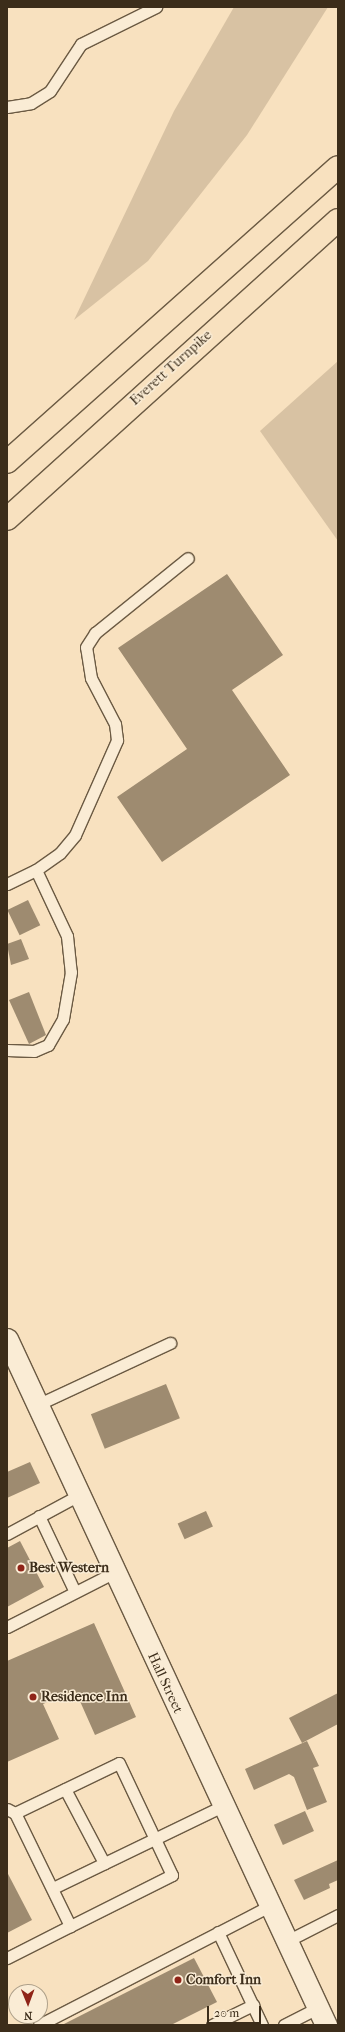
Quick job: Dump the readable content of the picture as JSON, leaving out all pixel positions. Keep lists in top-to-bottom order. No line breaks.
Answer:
{"streets":{"highway":["Everett Turnpike"],"street":["Hall Street"]},"places":["Best Western","Residence Inn","Comfort Inn"],"scale_bar":"20 m","north":"bottom"}
